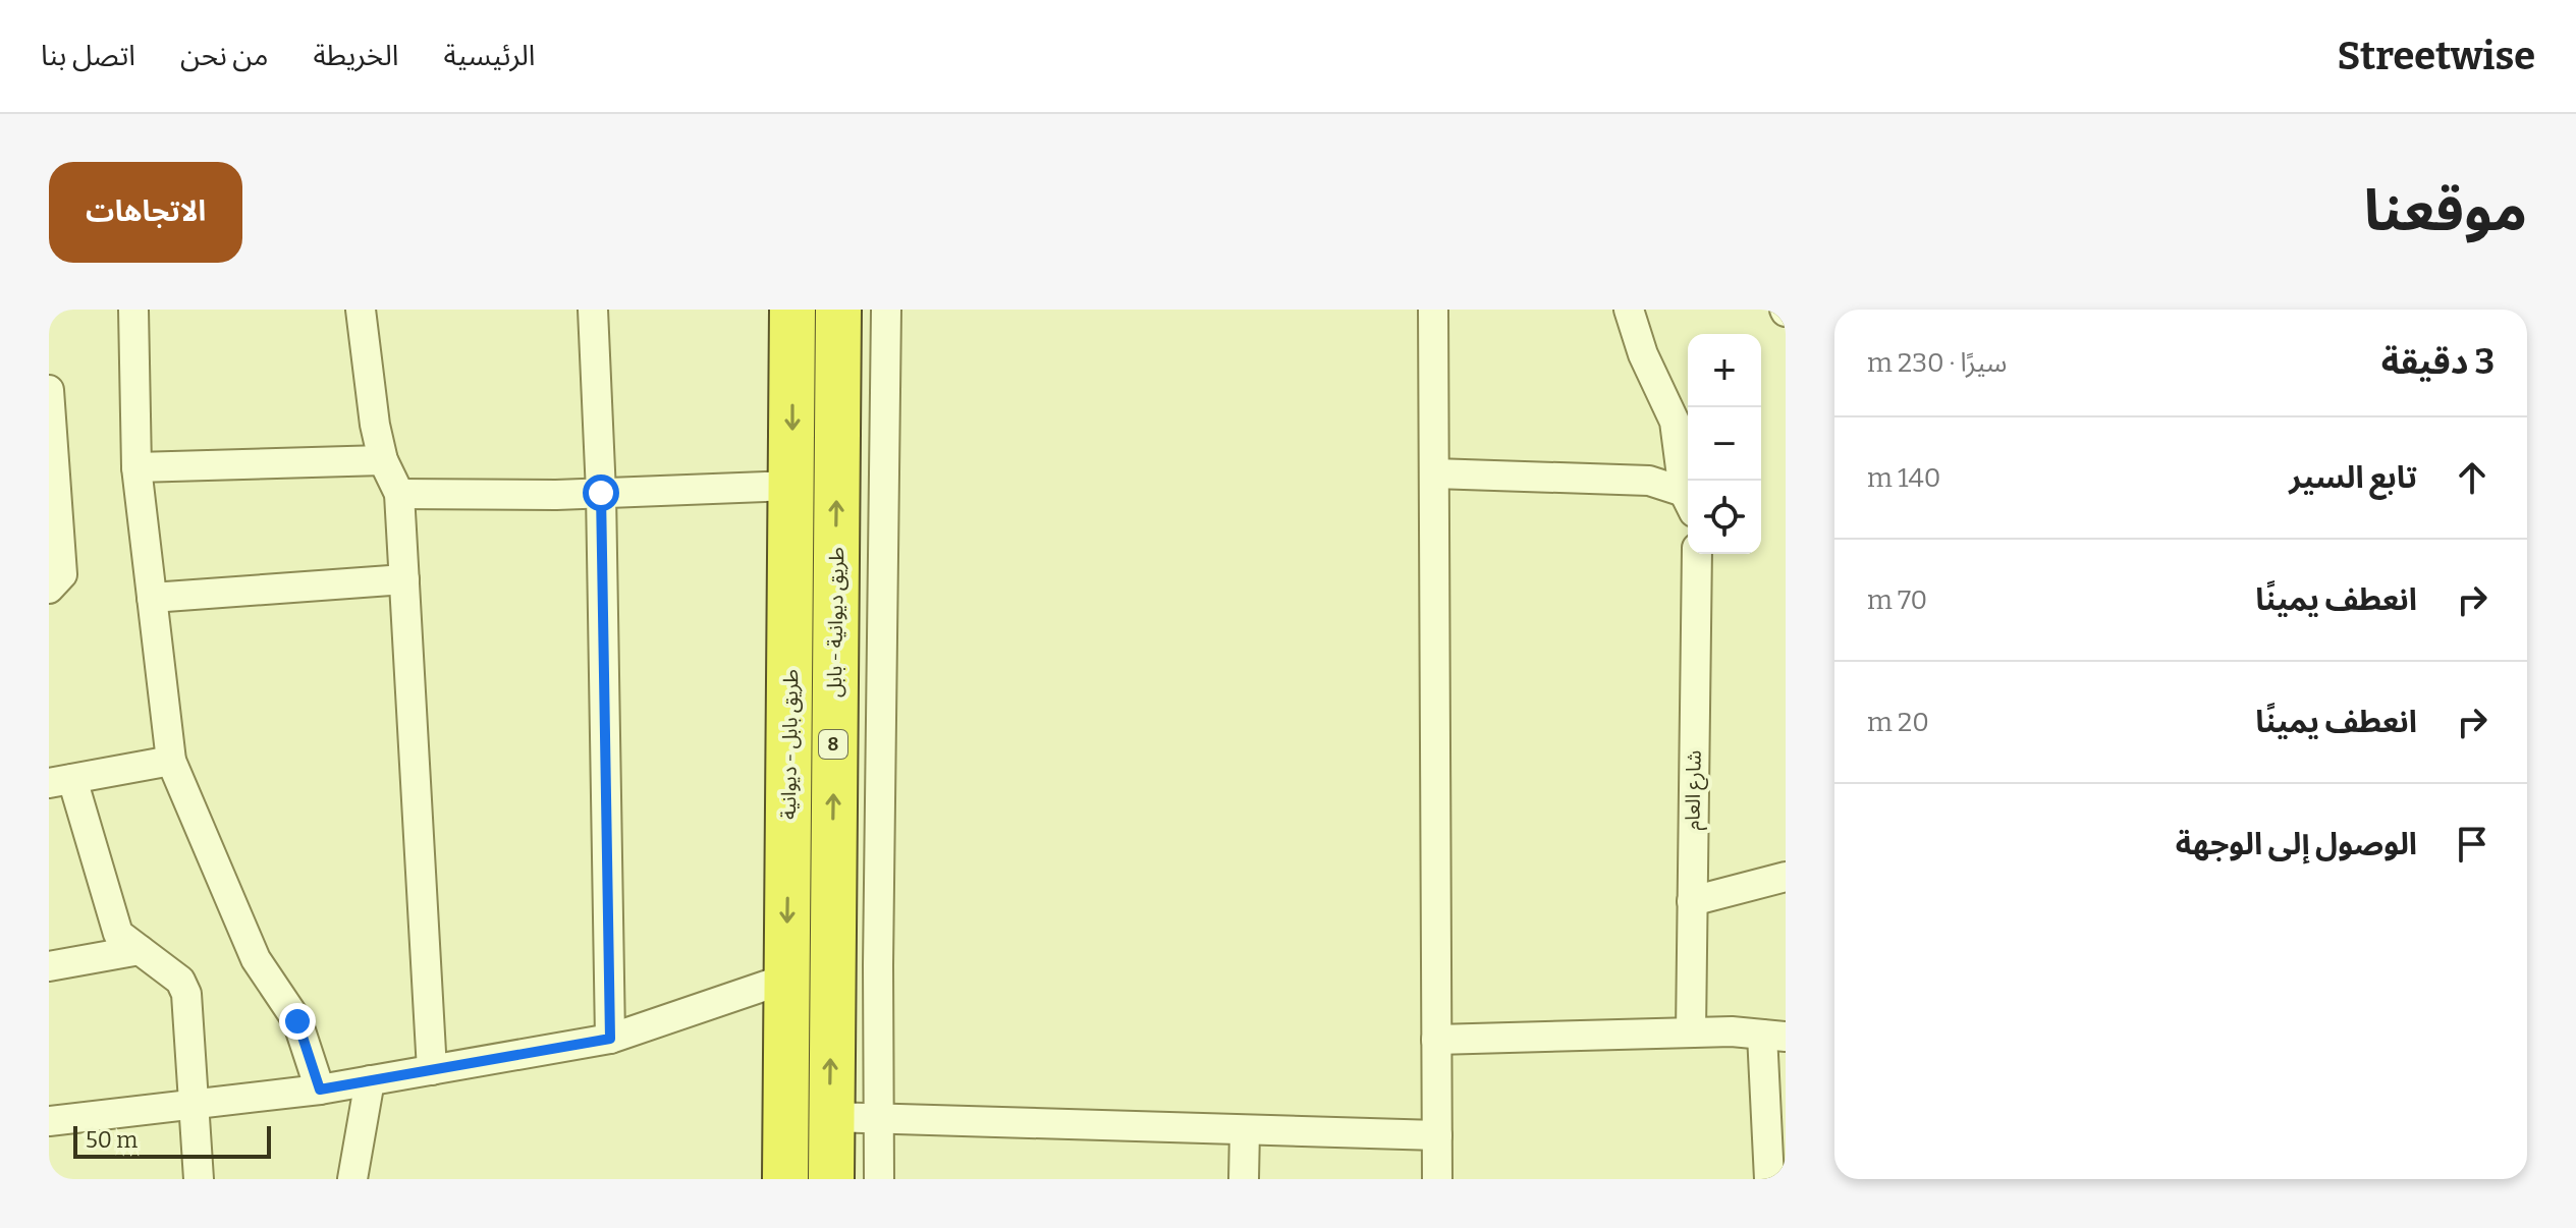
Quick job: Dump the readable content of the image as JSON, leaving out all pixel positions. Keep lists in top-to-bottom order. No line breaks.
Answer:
{"streets":{"highway":["طريق ديوانية - بابل","طريق بابل - ديوانية","8"],"street":["شارع العام"]},"one_way":["طريق ديوانية - بابل","طريق بابل - ديوانية"],"scale_bar":"50 m","page":{"header":"Streetwise","nav":["الرئيسية","الخريطة","من نحن","اتصل بنا"],"title":"موقعنا","buttons":"الاتجاهات","heading":["3 دقيقة","سيرًا · 230 m"],"map_buttons":["+","−"],"list":[["تابع السير","140 m"],["انعطف يمينًا","70 m"],["انعطف يمينًا","20 m"],"الوصول إلى الوجهة"],"scale":"50 m"}}
